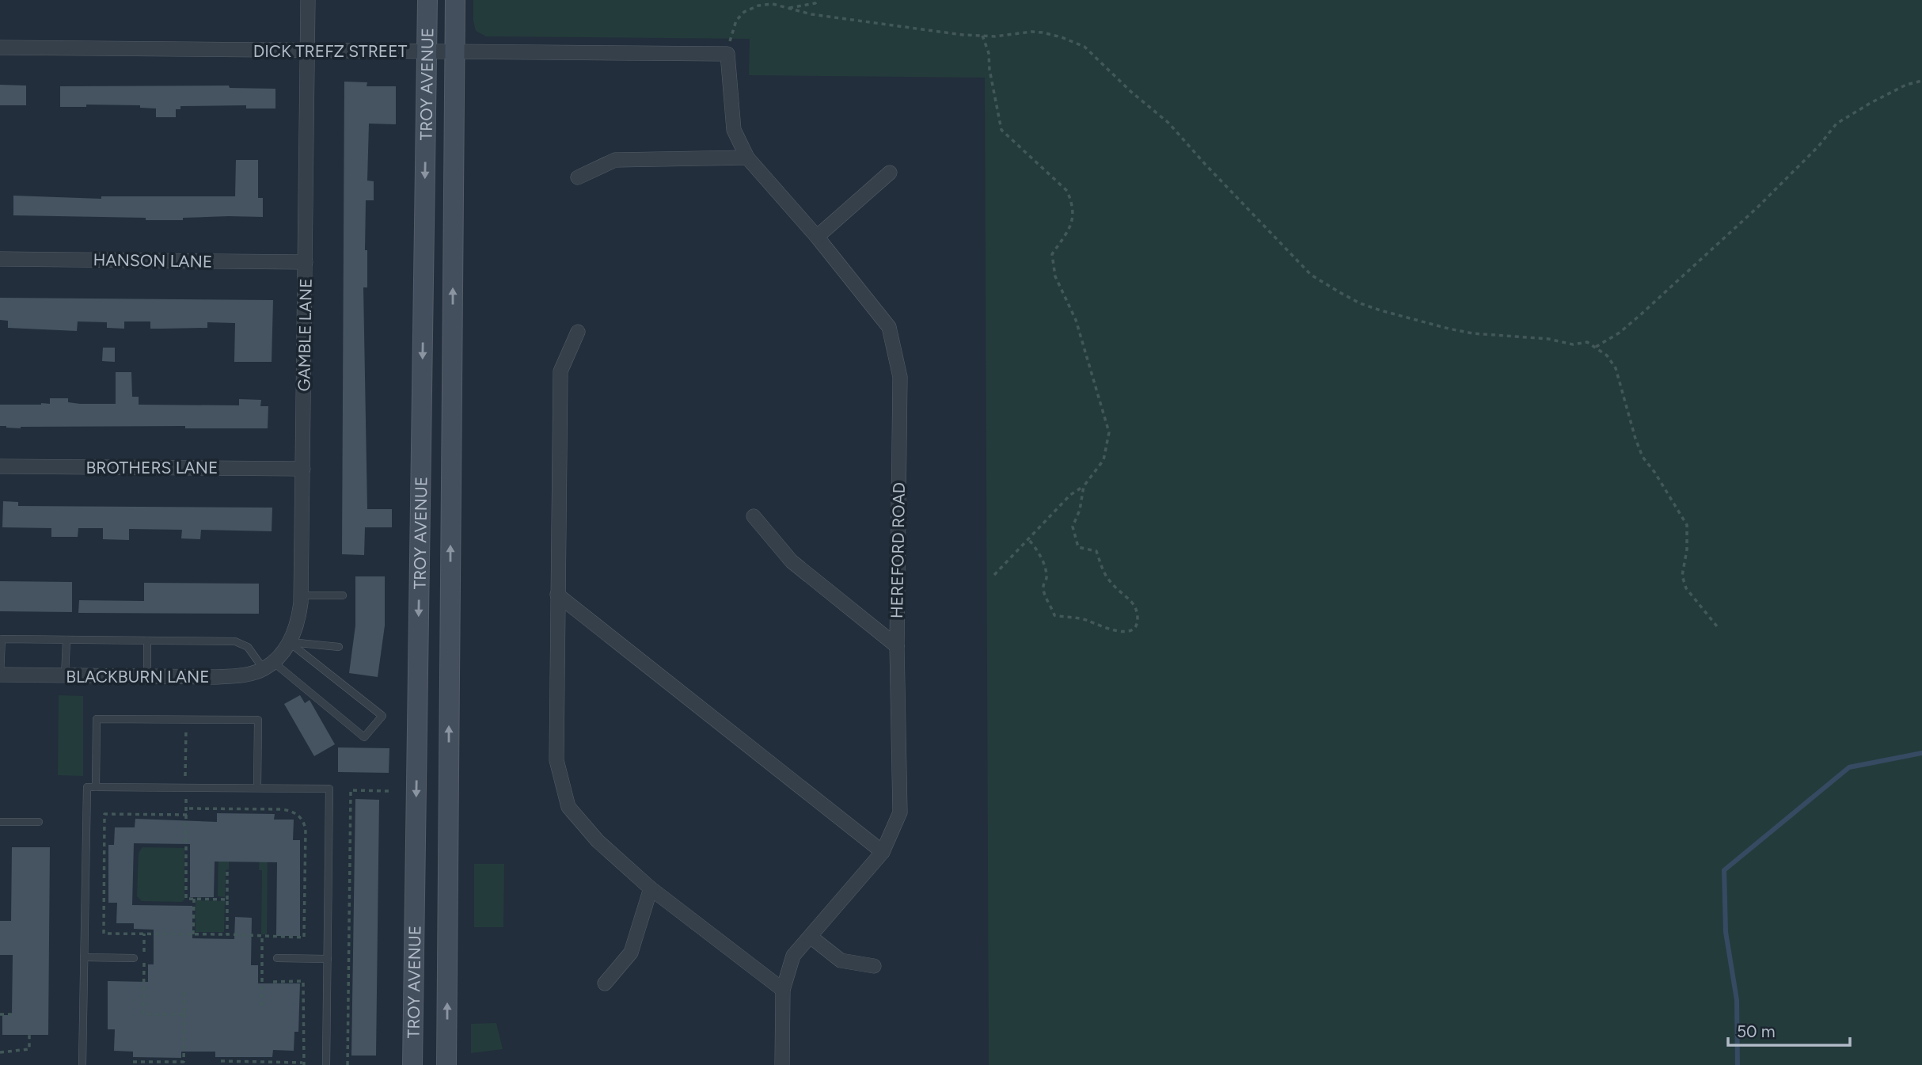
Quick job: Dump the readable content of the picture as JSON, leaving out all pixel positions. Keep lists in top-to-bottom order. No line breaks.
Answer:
{"streets":{"main road":["TROY AVENUE"],"street":["DICK TREFZ STREET","HANSON LANE","GAMBLE LANE","BROTHERS LANE","HEREFORD ROAD","BLACKBURN LANE"]},"crossings":[["DICK TREFZ STREET","TROY AVENUE"],["DICK TREFZ STREET","GAMBLE LANE"],["DICK TREFZ STREET","HEREFORD ROAD"],["HANSON LANE","GAMBLE LANE"],["GAMBLE LANE","BROTHERS LANE"],["GAMBLE LANE","BLACKBURN LANE"]],"scale_bar":"50 m"}
